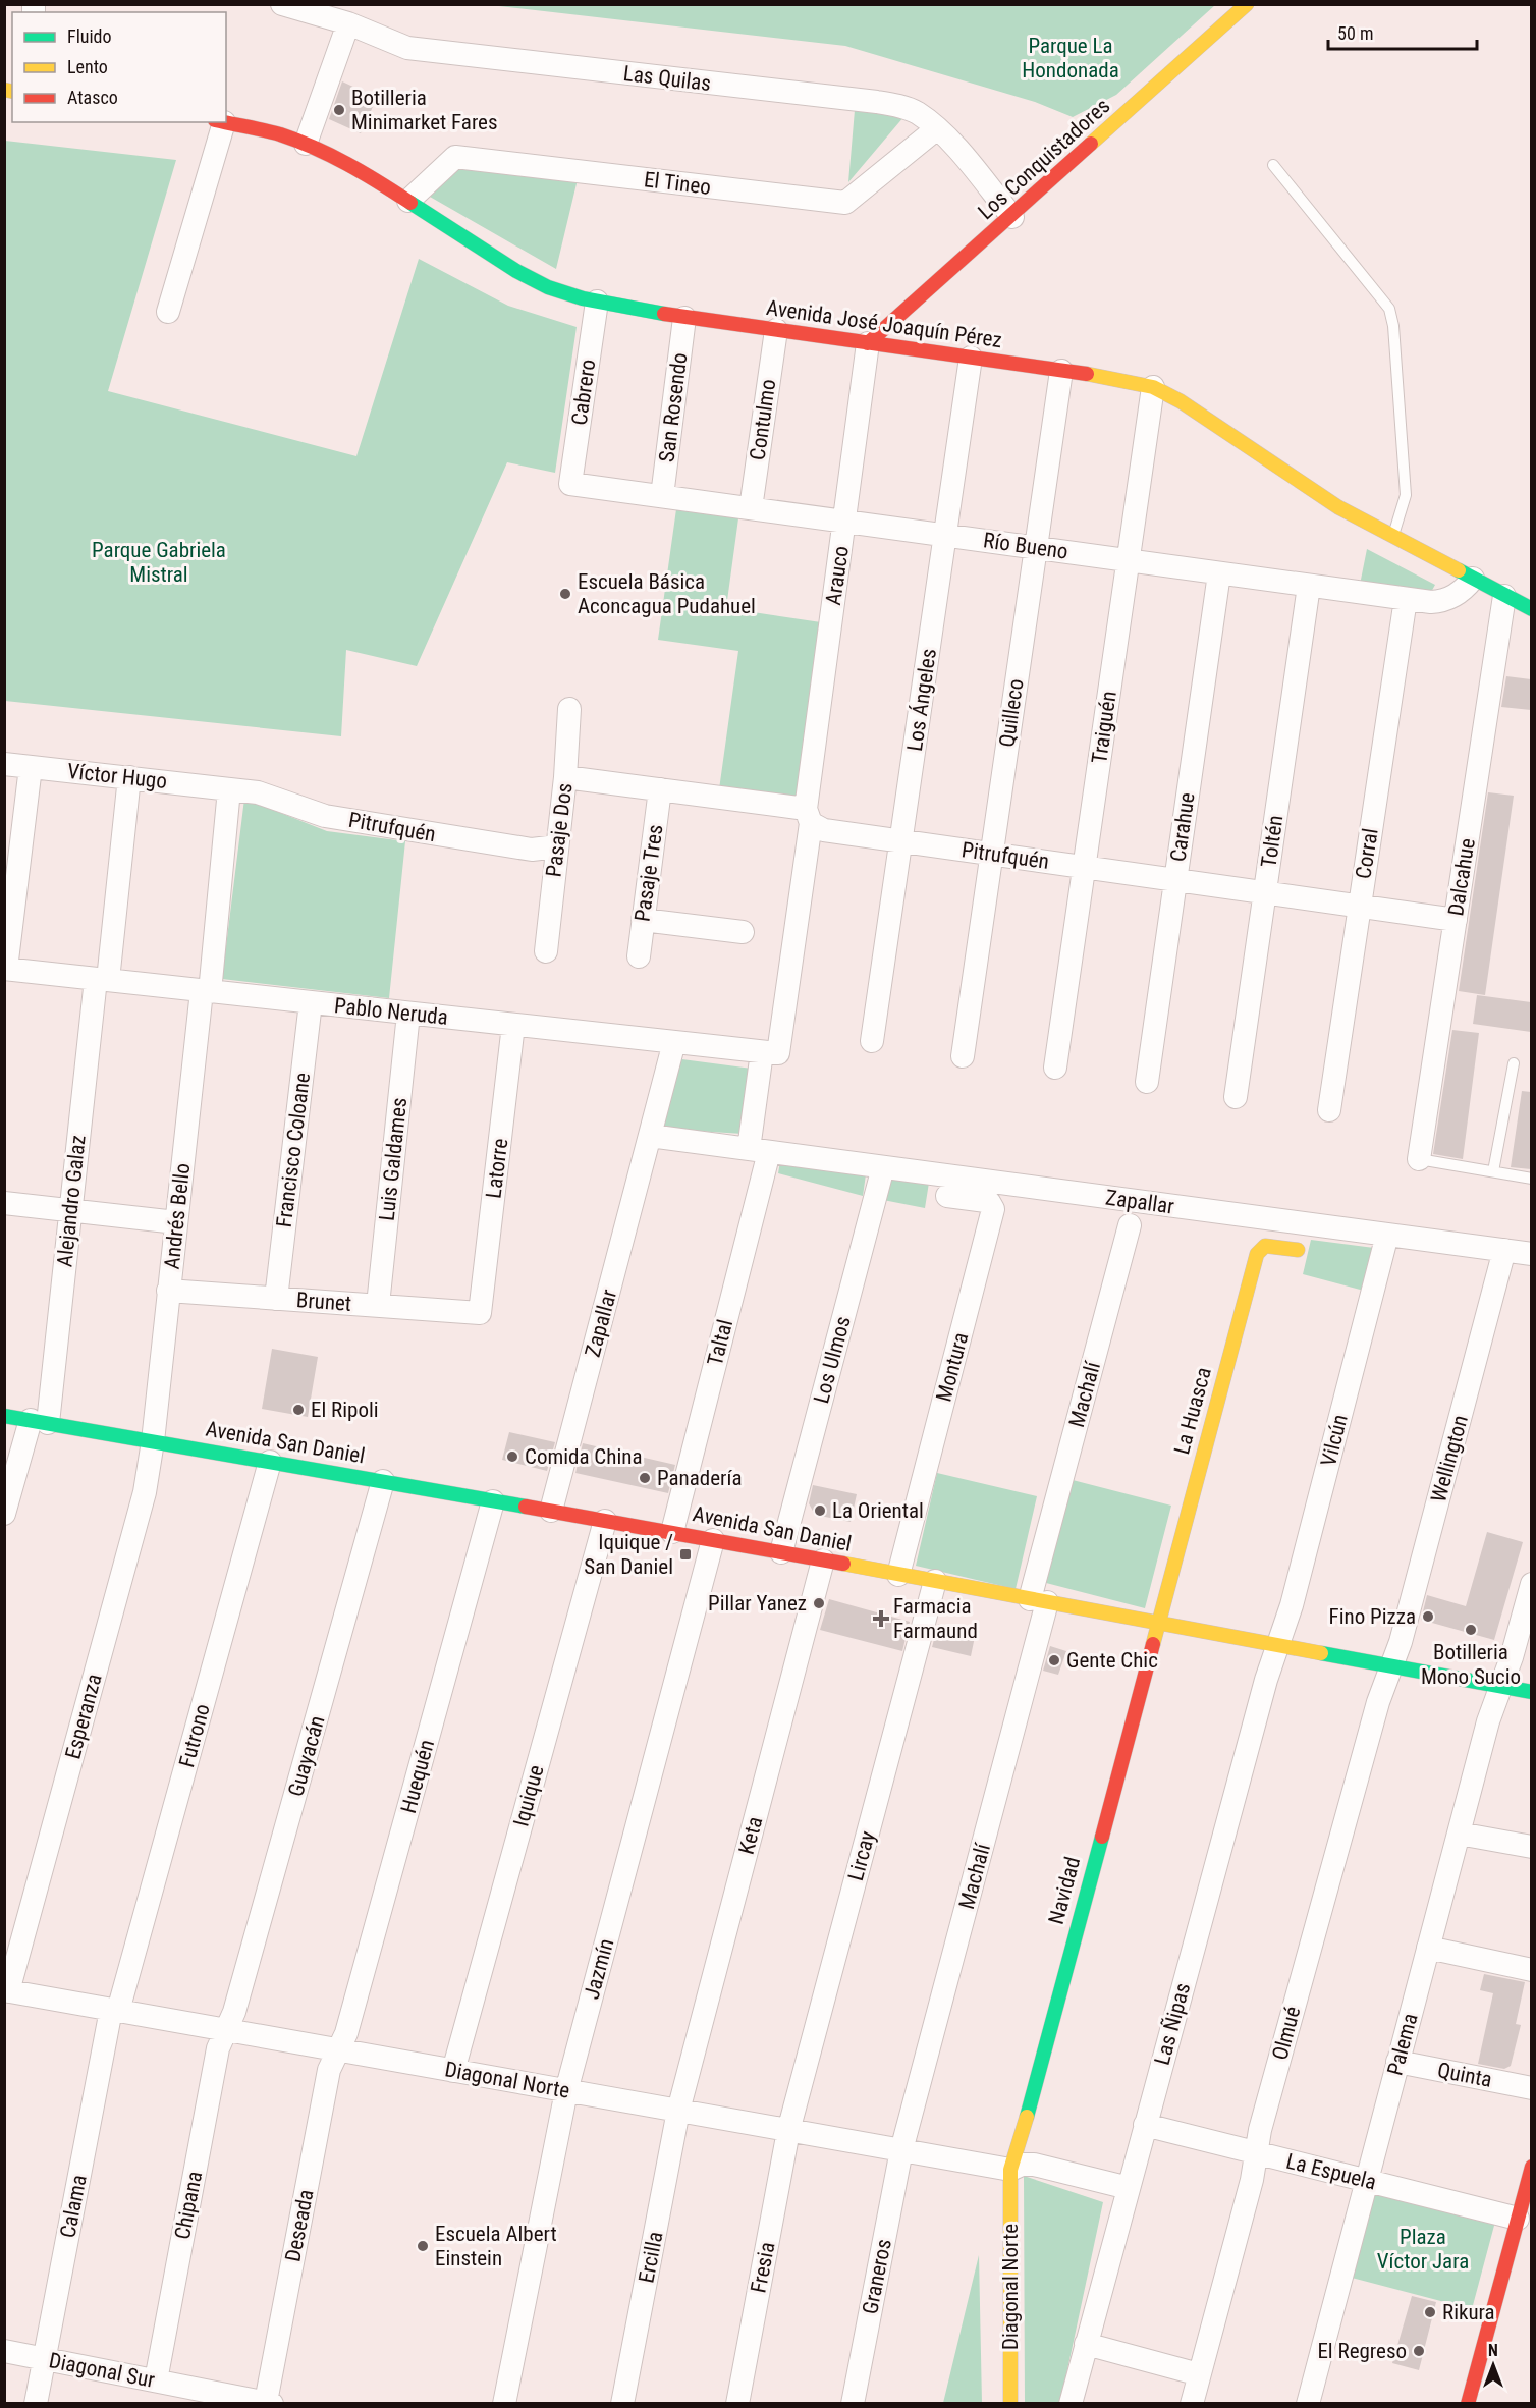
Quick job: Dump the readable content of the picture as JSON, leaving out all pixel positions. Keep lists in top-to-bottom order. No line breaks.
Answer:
{"streets":{"street":["Las Quilas","Los Conquistadores","El Tineo","Avenida José Joaquín Pérez","Cabrero","San Rosendo","Contulmo","Río Bueno","Arauco","Los Ángeles","Quilleco","Traiguén","Víctor Hugo","Pitrufquén","Carahue","Pasaje Dos","Toltén","Corral","Pasaje Tres","Dalcahue","Pablo Neruda","Francisco Coloane","Luis Galdames","Latorre","Alejandro Galaz","Zapallar","Andrés Bello","Brunet","Taltal","Los Ulmos","Montura","Machalí","La Huasca","Vilcún","Avenida San Daniel","Wellington","Esperanza","Futrono","Guayacán","Huequén","Iquique","Keta","Lircay","Navidad","Jazmín","Las Ñipas","Olmué","Palema","Quinta","Diagonal Norte","La Espuela","Chipana","Calama","Deseada","Ercilla","Fresia","Graneros","Diagonal Sur"]},"crossings":[["Las Quilas","Los Conquistadores"],["Las Quilas","El Tineo"],["Los Conquistadores","Avenida José Joaquín Pérez"],["Los Conquistadores","Arauco"],["El Tineo","Avenida José Joaquín Pérez"],["Avenida José Joaquín Pérez","Cabrero"],["Avenida José Joaquín Pérez","San Rosendo"],["Avenida José Joaquín Pérez","Contulmo"],["Avenida José Joaquín Pérez","Río Bueno"],["Avenida José Joaquín Pérez","Arauco"],["Avenida José Joaquín Pérez","Los Ángeles"],["Avenida José Joaquín Pérez","Quilleco"],["Avenida José Joaquín Pérez","Traiguén"],["Avenida José Joaquín Pérez","Dalcahue"],["Cabrero","Río Bueno"],["San Rosendo","Río Bueno"],["Contulmo","Río Bueno"],["Río Bueno","Arauco"],["Río Bueno","Los Ángeles"],["Río Bueno","Quilleco"],["Río Bueno","Traiguén"],["Río Bueno","Carahue"],["Río Bueno","Toltén"],["Río Bueno","Corral"],["Arauco","Pitrufquén"],["Arauco","Pablo Neruda"],["Los Ángeles","Pitrufquén"],["Quilleco","Pitrufquén"],["Traiguén","Pitrufquén"],["Víctor Hugo","Pitrufquén"],["Víctor Hugo","Alejandro Galaz"],["Víctor Hugo","Andrés Bello"],["Pitrufquén","Carahue"],["Pitrufquén","Pasaje Dos"],["Pitrufquén","Toltén"],["Pitrufquén","Corral"],["Pitrufquén","Pasaje Tres"],["Pitrufquén","Dalcahue"],["Pitrufquén","Andrés Bello"],["Pablo Neruda","Francisco Coloane"],["Pablo Neruda","Luis Galdames"],["Pablo Neruda","Latorre"],["Pablo Neruda","Alejandro Galaz"],["Pablo Neruda","Zapallar"],["Pablo Neruda","Andrés Bello"],["Francisco Coloane","Brunet"],["Luis Galdames","Brunet"],["Latorre","Brunet"],["Alejandro Galaz","Avenida San Daniel"],["Zapallar","Taltal"],["Zapallar","Los Ulmos"],["Zapallar","Vilcún"],["Zapallar","Avenida San Daniel"],["Zapallar","Wellington"],["Andrés Bello","Brunet"],["Andrés Bello","Avenida San Daniel"],["Andrés Bello","Esperanza"],["Taltal","Avenida San Daniel"],["Los Ulmos","Avenida San Daniel"],["Montura","Avenida San Daniel"],["Machalí","Avenida San Daniel"],["Machalí","Diagonal Norte"],["Machalí","Graneros"],["La Huasca","Avenida San Daniel"],["La Huasca","Navidad"],["Vilcún","Avenida San Daniel"],["Vilcún","Las Ñipas"],["Avenida San Daniel","Wellington"],["Avenida San Daniel","Esperanza"],["Avenida San Daniel","Futrono"],["Avenida San Daniel","Guayacán"],["Avenida San Daniel","Huequén"],["Avenida San Daniel","Iquique"],["Avenida San Daniel","Keta"],["Avenida San Daniel","Lircay"],["Avenida San Daniel","Navidad"],["Avenida San Daniel","Jazmín"],["Avenida San Daniel","Las Ñipas"],["Avenida San Daniel","Olmué"],["Avenida San Daniel","Palema"],["Wellington","Olmué"],["Esperanza","Diagonal Norte"],["Futrono","Diagonal Norte"],["Futrono","Calama"],["Guayacán","Diagonal Norte"],["Guayacán","Chipana"],["Huequén","Diagonal Norte"],["Huequén","Deseada"],["Iquique","Diagonal Norte"],["Keta","Diagonal Norte"],["Keta","Ercilla"],["Lircay","Diagonal Norte"],["Lircay","Fresia"],["Navidad","Diagonal Norte"],["Jazmín","Diagonal Norte"],["Las Ñipas","Diagonal Norte"],["Las Ñipas","La Espuela"],["Olmué","La Espuela"],["Palema","Quinta"],["Palema","La Espuela"],["Diagonal Norte","Chipana"],["Diagonal Norte","Calama"],["Diagonal Norte","Deseada"],["Diagonal Norte","Ercilla"],["Diagonal Norte","Fresia"],["Diagonal Norte","Graneros"],["Chipana","Diagonal Sur"],["Calama","Diagonal Sur"],["Deseada","Diagonal Sur"]],"parks":["Parque La Hondonada","Parque Gabriela Mistral","Plaza Víctor Jara"],"places":{"other":["Botilleria Minimarket Fares","Escuela Básica Aconcagua Pudahuel","El Ripoli","Comida China","Panadería","La Oriental","Pillar Yanez","Fino Pizza","Botilleria Mono Sucio","Gente Chic","Escuela Albert Einstein","Rikura","El Regreso"],"transit":["Iquique / San Daniel"],"health":["Farmacia Farmaund"]},"legend":["Fluido","Lento","Atasco"],"scale_bar":"50 m","north":"top"}
